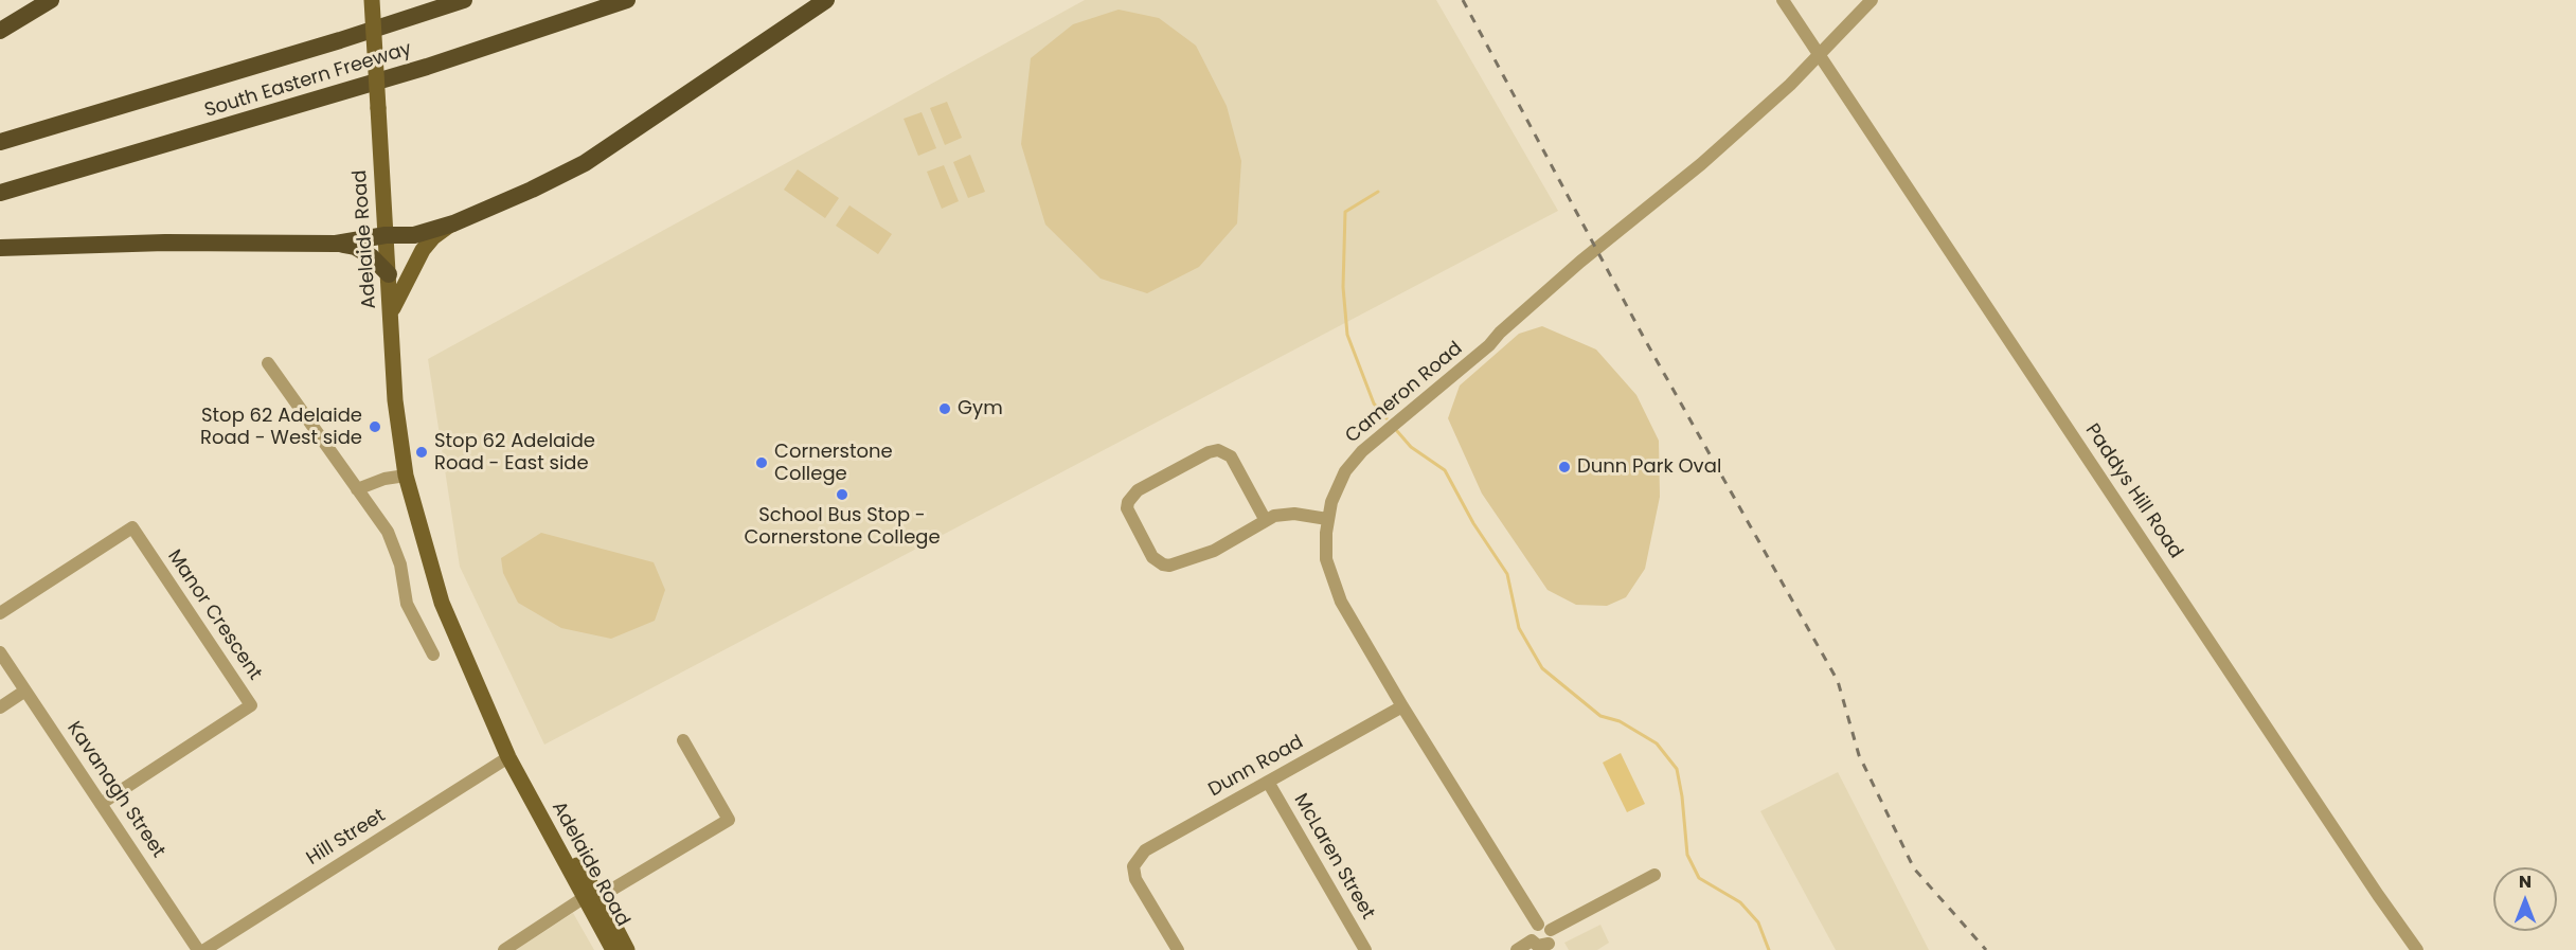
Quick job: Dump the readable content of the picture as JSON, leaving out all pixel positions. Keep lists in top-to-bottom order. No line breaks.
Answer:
{"streets":{"highway":["South Eastern Freeway"],"main road":["Adelaide Road"],"street":["Cameron Road","Paddys Hill Road","Manor Crescent","Dunn Road","Kavanagh Street","Hill Street","McLaren Street"]},"crossings":[["Adelaide Road","Hill Street"],["Cameron Road","Paddys Hill Road"],["Cameron Road","Dunn Road"],["Manor Crescent","Kavanagh Street"],["Dunn Road","McLaren Street"]],"places":["Gym","Stop 62 Adelaide Road - West side","Stop 62 Adelaide Road - East side","Cornerstone College","Dunn Park Oval","School Bus Stop - Cornerstone College"],"north":"top"}
